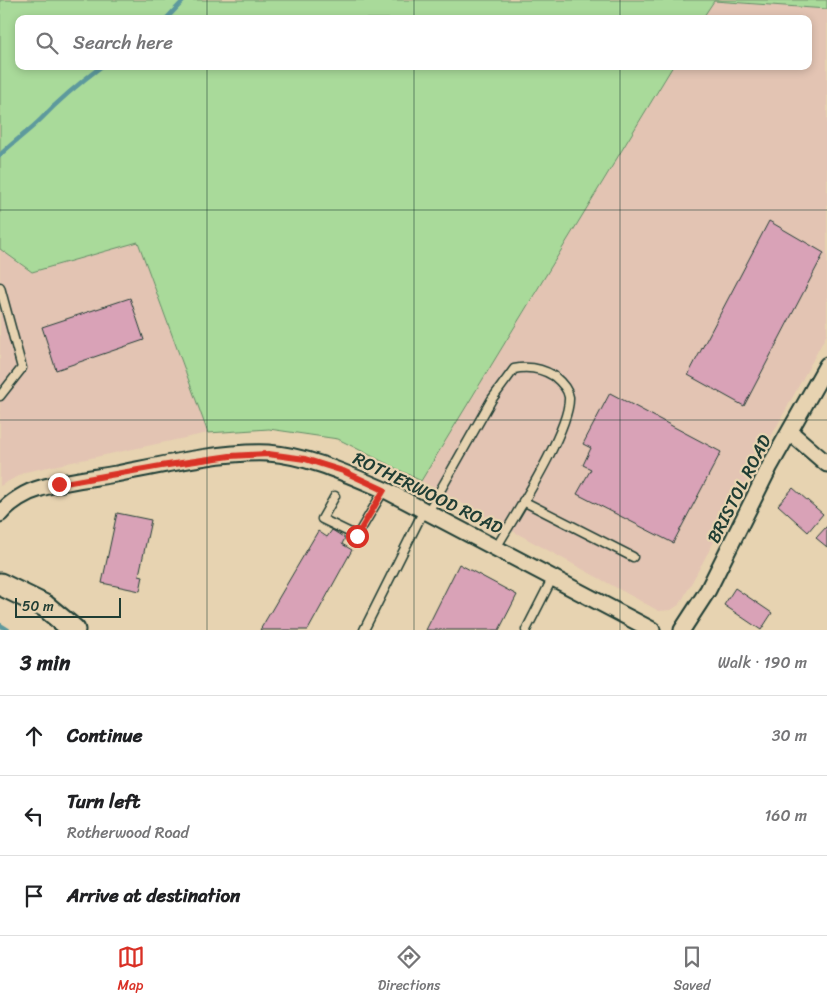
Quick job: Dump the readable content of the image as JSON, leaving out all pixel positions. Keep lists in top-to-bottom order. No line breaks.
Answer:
{"streets":{"street":["BRISTOL ROAD","ROTHERWOOD ROAD"]},"scale_bar":"50 m","page":{"search":"Search here","scale":"50 m","heading":["3 min","Walk · 190 m"],"list":[["Continue","30 m"],["Turn left","Rotherwood Road","160 m"],"Arrive at destination"],"nav":["Map","Directions","Saved"]}}
